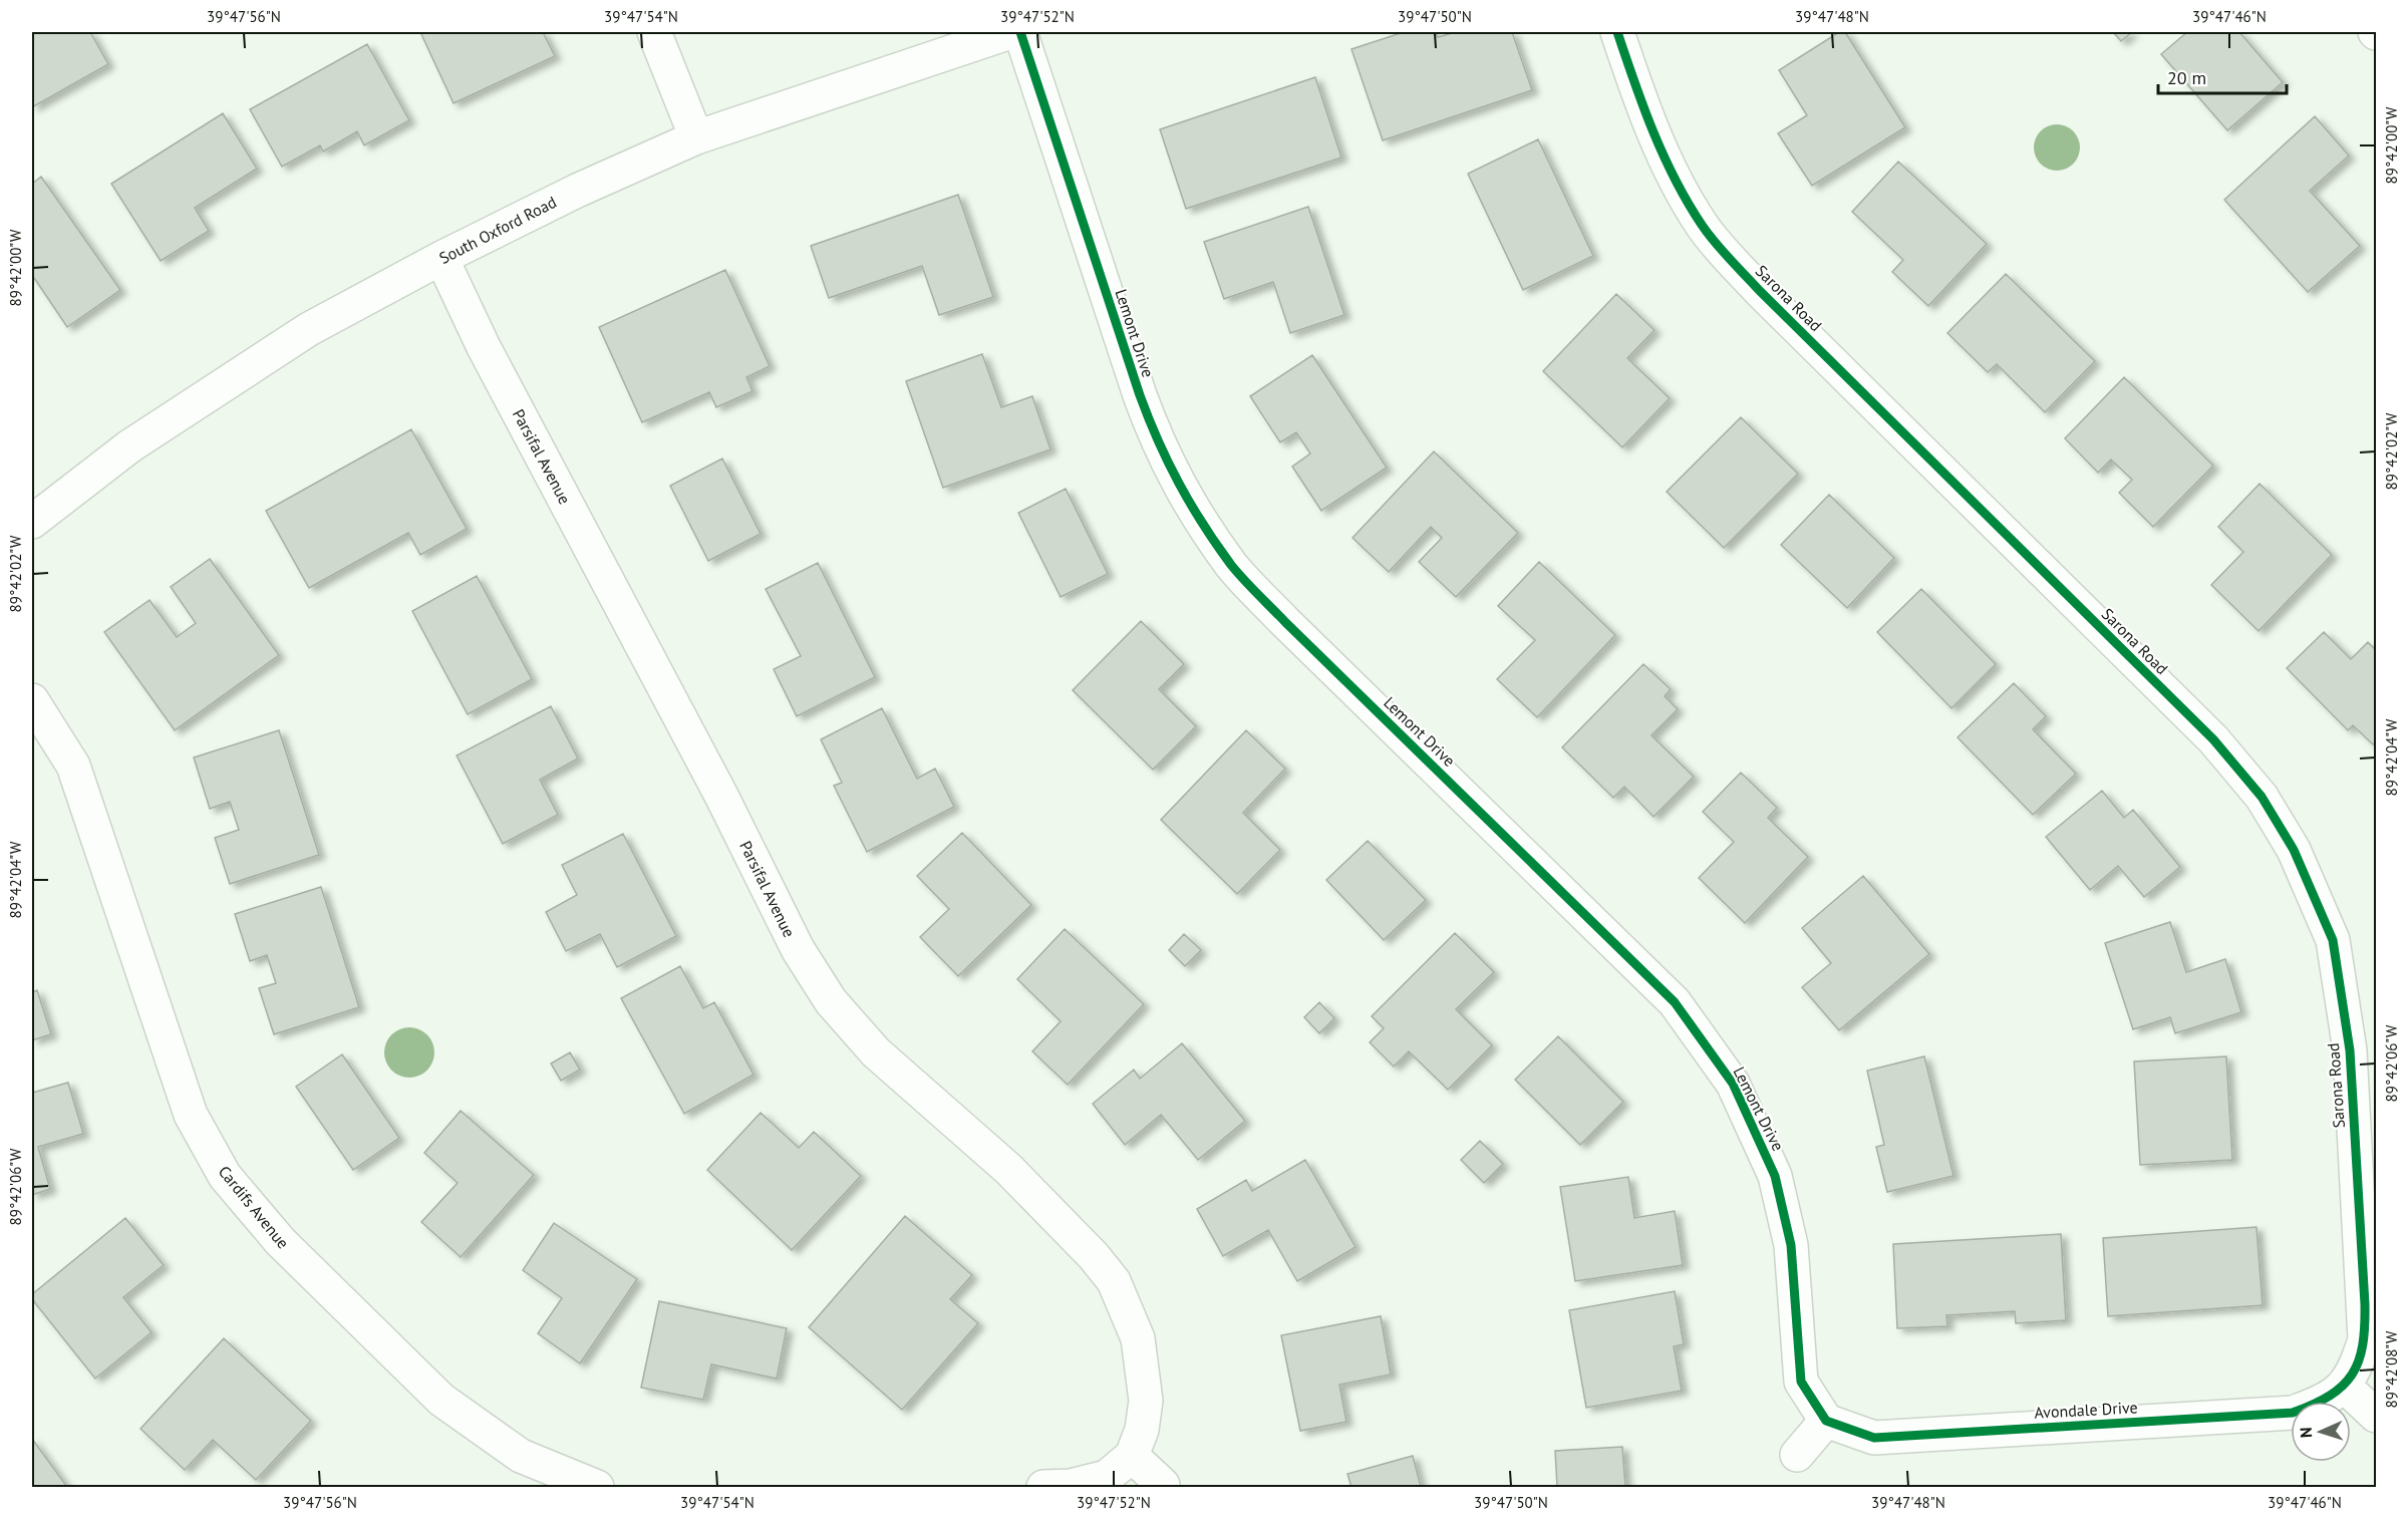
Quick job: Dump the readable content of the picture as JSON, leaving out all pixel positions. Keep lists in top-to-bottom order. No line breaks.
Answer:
{"streets":{"street":["South Oxford Road","Sarona Road","Lemont Drive","Parsifal Avenue","Cardifs Avenue","Avondale Drive"]},"crossings":[["South Oxford Road","Parsifal Avenue"],["Sarona Road","Avondale Drive"],["Lemont Drive","Avondale Drive"]],"scale_bar":"20 m","north":"left","coordinates":["39°47'56\"N","39°47'54\"N","39°47'52\"N","39°47'50\"N","39°47'48\"N","39°47'46\"N","89°42'00\"W","89°42'02\"W","89°42'04\"W","89°42'06\"W","89°42'08\"W"]}
